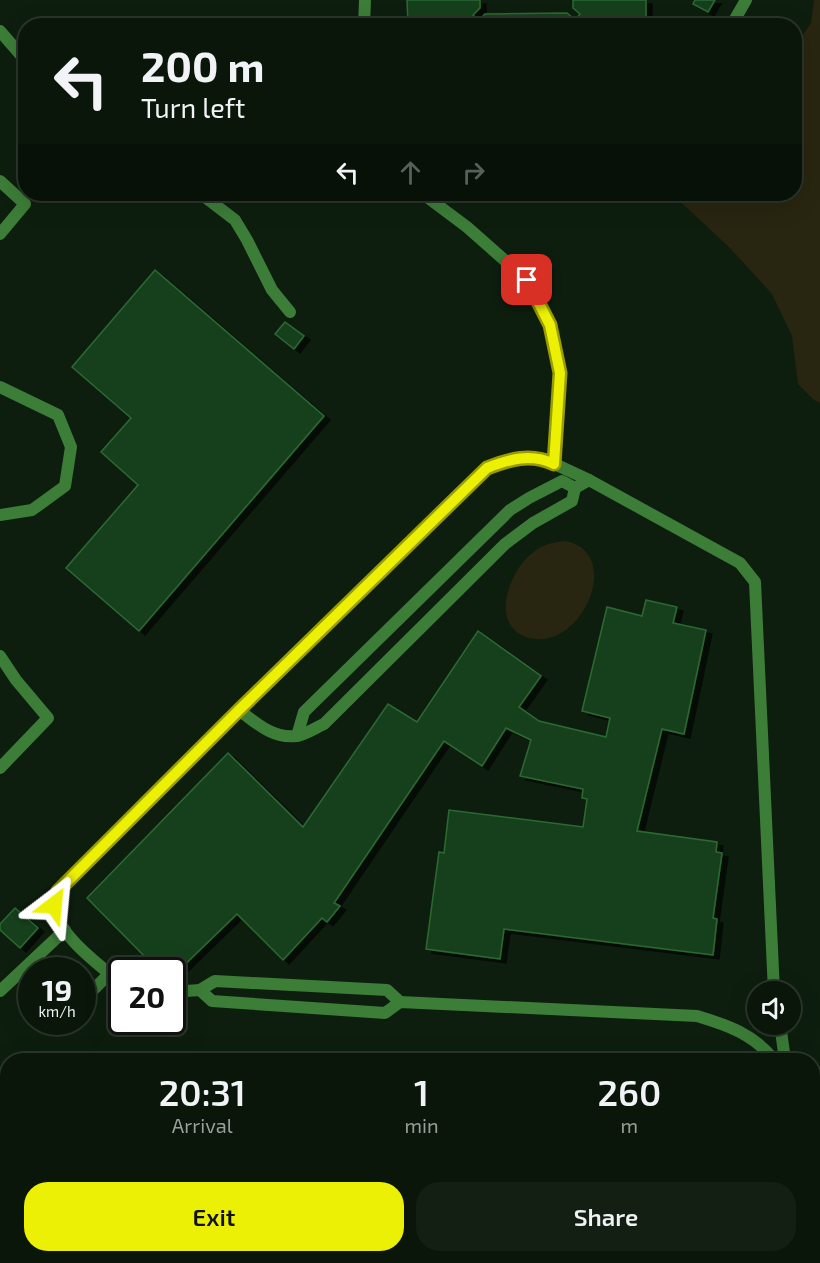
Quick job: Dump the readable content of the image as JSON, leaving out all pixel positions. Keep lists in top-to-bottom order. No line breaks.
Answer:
{"page":{"turn":["200 m","Turn left"],"speed":"19 km/h","limit":"20","eta":["20:31","Arrival","1","min","260","m"],"buttons":["Exit","Share"]}}
